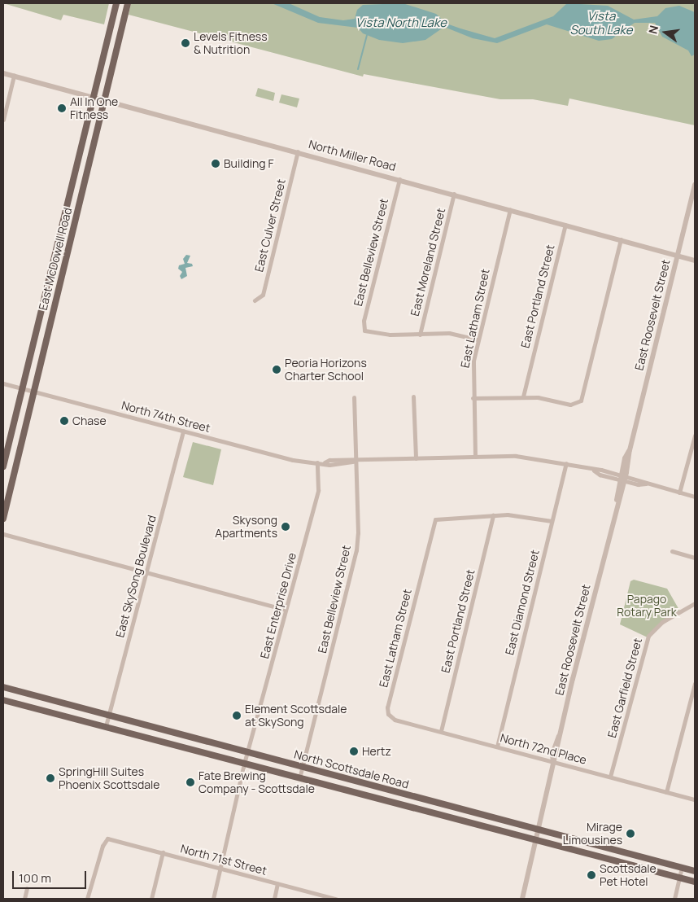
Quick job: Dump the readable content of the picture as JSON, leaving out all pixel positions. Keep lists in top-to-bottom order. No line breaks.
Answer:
{"streets":{"main road":["East McDowell Road","North Scottsdale Road"],"street":["North Miller Road","East Culver Street","East Belleview Street","East Moreland Street","East Portland Street","East Roosevelt Street","East Latham Street","North 74th Street","East SkySong Boulevard","East Diamond Street","East Enterprise Drive","East Garfield Street","North 72nd Place","North 71st Street"]},"crossings":[["North Miller Road","East Culver Street"],["North Miller Road","East Belleview Street"],["North Miller Road","East McDowell Road"],["North Miller Road","East Moreland Street"],["North Miller Road","East Portland Street"],["North Miller Road","East Roosevelt Street"],["North Miller Road","East Latham Street"],["East Belleview Street","East Moreland Street"],["East Belleview Street","North 74th Street"],["East Belleview Street","North Scottsdale Road"],["East McDowell Road","North 74th Street"],["East Portland Street","East Latham Street"],["East Portland Street","North 72nd Place"],["East Roosevelt Street","North 74th Street"],["East Roosevelt Street","North 72nd Place"],["East Roosevelt Street","North Scottsdale Road"],["East Latham Street","North 74th Street"],["East Latham Street","North 72nd Place"],["North 74th Street","East SkySong Boulevard"],["North 74th Street","East Diamond Street"],["North 74th Street","East Enterprise Drive"],["East SkySong Boulevard","North Scottsdale Road"],["East Diamond Street","North 72nd Place"],["East Enterprise Drive","North Scottsdale Road"],["East Garfield Street","North 72nd Place"]],"water":["Vista South Lake","Vista North Lake"],"parks":["Papago Rotary Park"],"places":["Levels Fitness & Nutrition","All In One Fitness","Building F","Peoria Horizons Charter School","Chase","Skysong Apartments","Element Scottsdale at SkySong","Hertz","SpringHill Suites Phoenix Scottsdale","Fate Brewing Company - Scottsdale","Mirage Limousines","Scottsdale Pet Hotel"],"scale_bar":"100 m","north":"left"}
